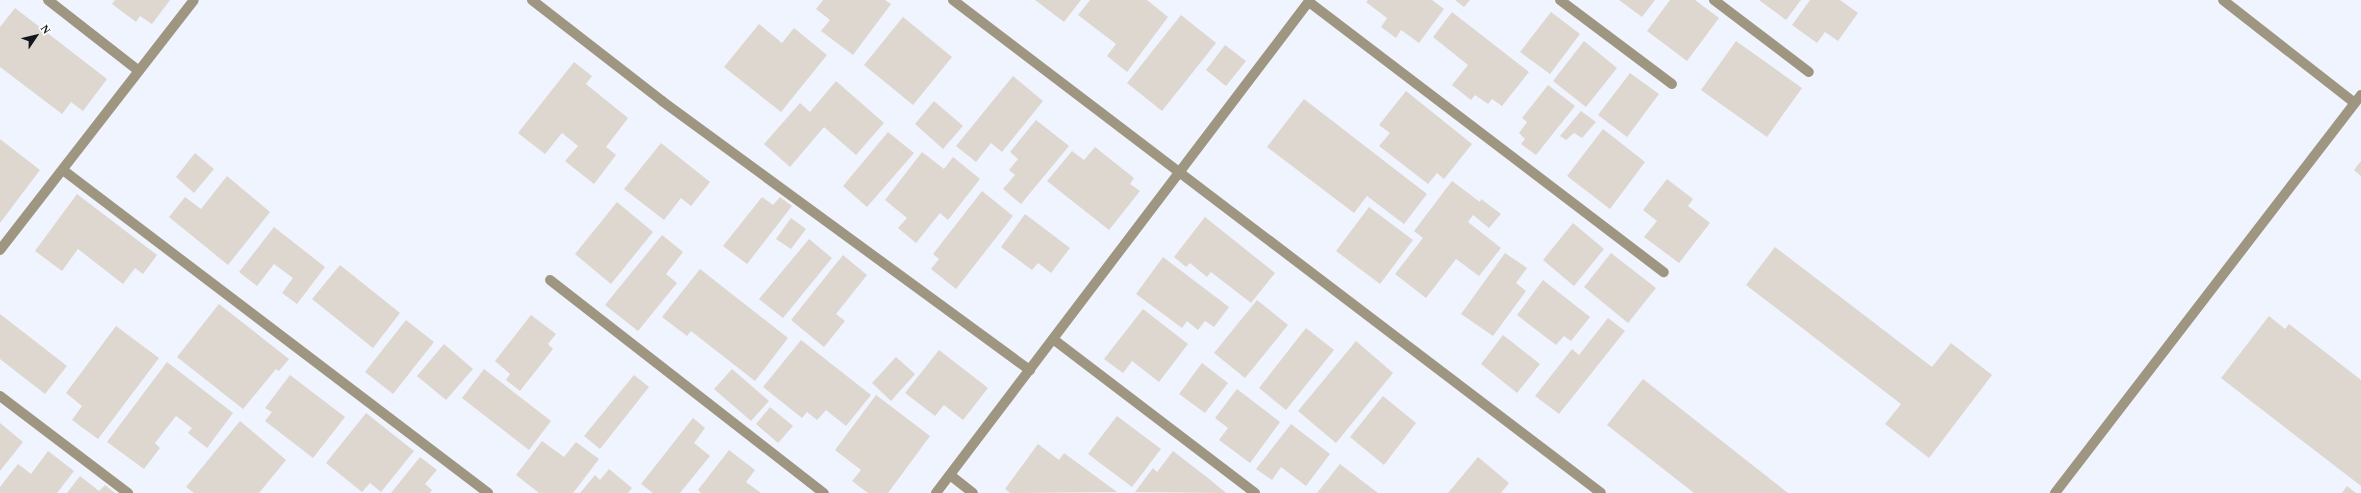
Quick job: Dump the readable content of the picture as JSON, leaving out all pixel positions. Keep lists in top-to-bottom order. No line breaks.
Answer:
{"north":"top right"}
